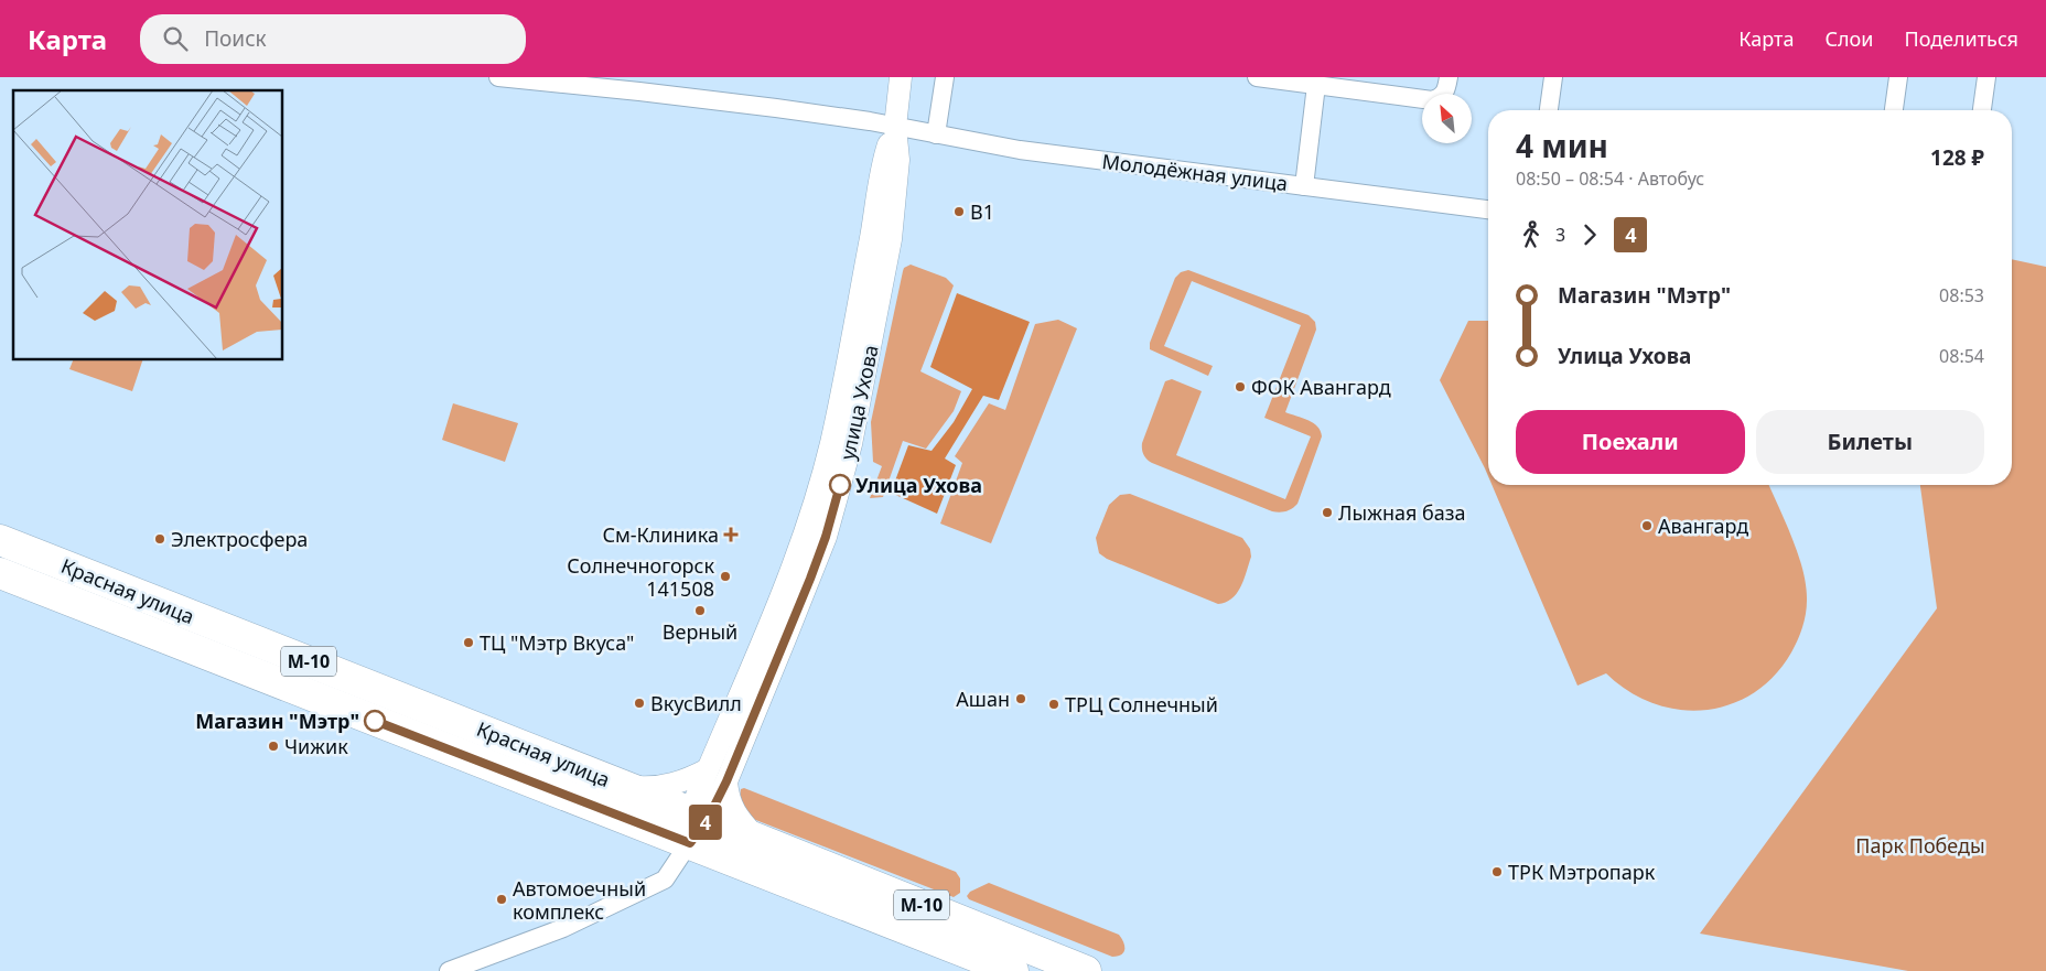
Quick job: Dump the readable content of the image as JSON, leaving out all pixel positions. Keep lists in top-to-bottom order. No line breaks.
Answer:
{"streets":{"highway":["Красная улица","М-10"],"street":["Молодёжная улица","улица Ухова"]},"crossings":[["Молодёжная улица","улица Ухова"],["улица Ухова","Красная улица"]],"parks":["Парк Победы"],"places":{"other":["В1","ФОК Авангард","Улица Ухова","Лыжная база","Авангард","Электросфера","Солнечногорск 141508","Верный","ТЦ \"Мэтр Вкуса\"","Ашан","ВкусВилл","ТРЦ Солнечный","Магазин \"Мэтр\"","Чижик","ТРК Мэтропарк","Автомоечный комплекс"],"health":["См-Клиника"]},"lines":["bus line 4"],"north":"top left","page":{"header":"Карта","search":"Поиск","nav":["Карта","Слои","Поделиться"],"on_map":"4","heading":["4 мин","08:50 – 08:54 · Автобус","128 ₽"],"legs":["3","4"],"list":[{"name":"Магазин \"Мэтр\"","value":"08:53"},{"name":"Улица Ухова","value":"08:54"}],"buttons":["Поехали","Билеты"]}}
